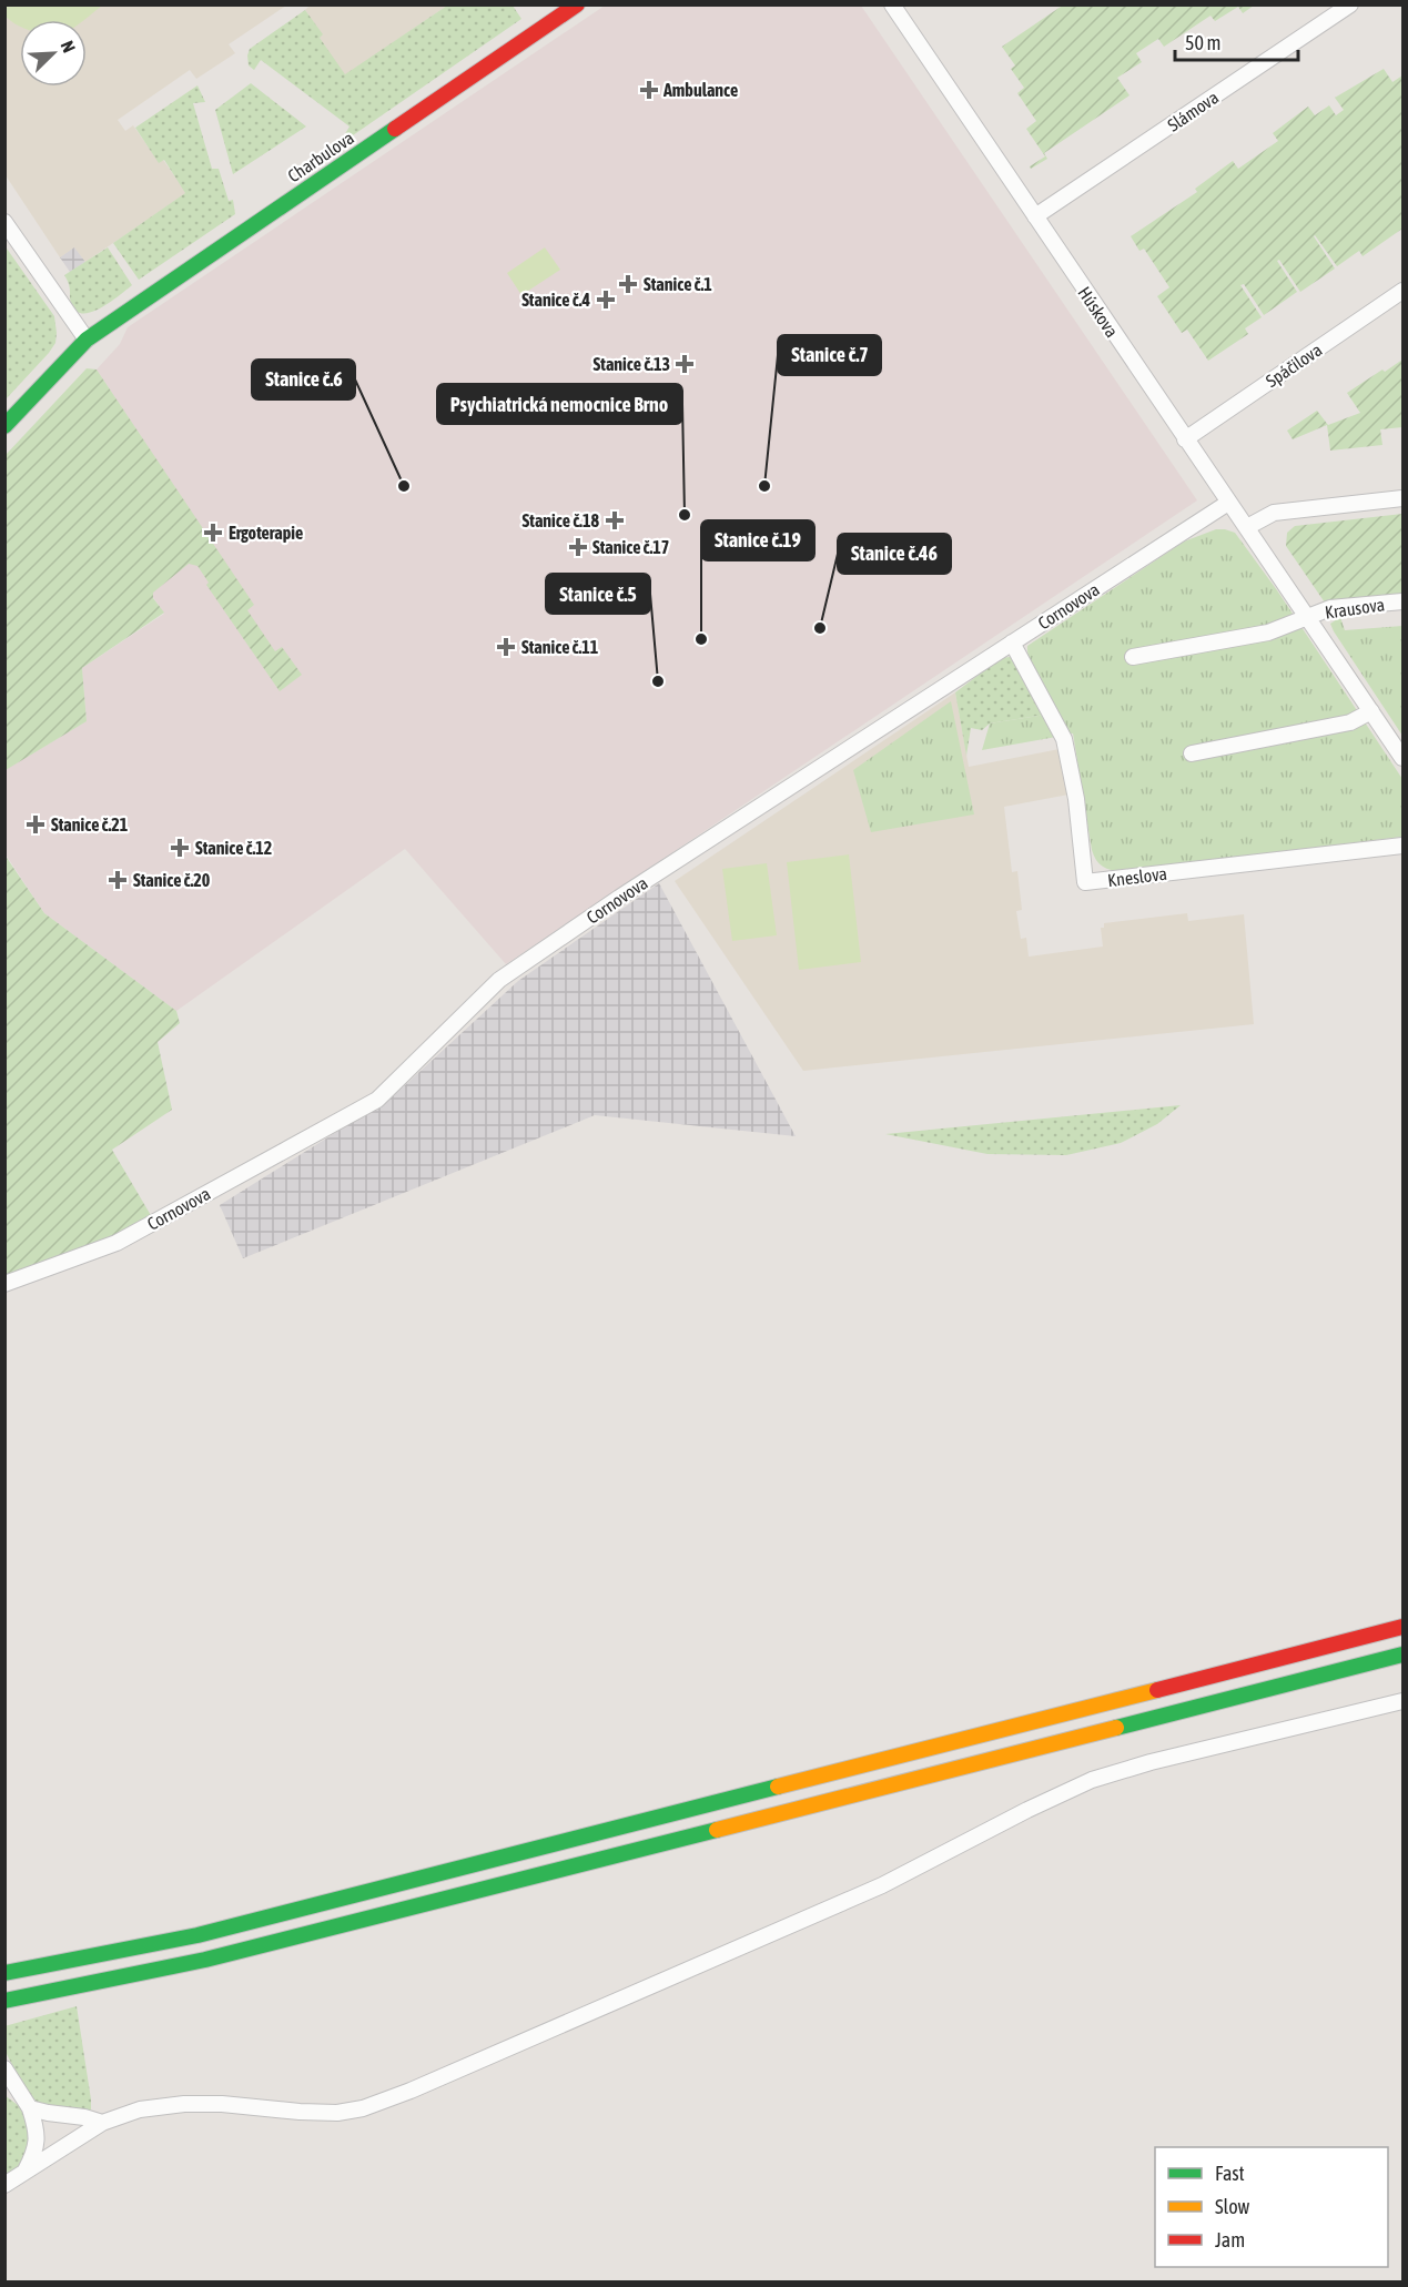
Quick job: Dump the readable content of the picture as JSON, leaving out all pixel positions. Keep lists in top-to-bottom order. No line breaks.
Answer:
{"streets":{"main road":["Charbulova"],"street":["Slámova","Húskova","Spáčilova","Cornovova","Krausova","Kneslova"]},"crossings":[["Slámova","Húskova"],["Húskova","Spáčilova"],["Húskova","Cornovova"],["Húskova","Krausova"],["Cornovova","Kneslova"]],"places":{"health":["Ambulance","Stanice č.1","Stanice č.4","Stanice č.13","Stanice č.18","Ergoterapie","Stanice č.17","Stanice č.11","Stanice č.21","Stanice č.12","Stanice č.20"],"other":["Stanice č.6","Stanice č.7","Psychiatrická nemocnice Brno","Stanice č.46","Stanice č.19","Stanice č.5"]},"legend":["Fast","Slow","Jam"],"scale_bar":"50 m","north":"top right"}
